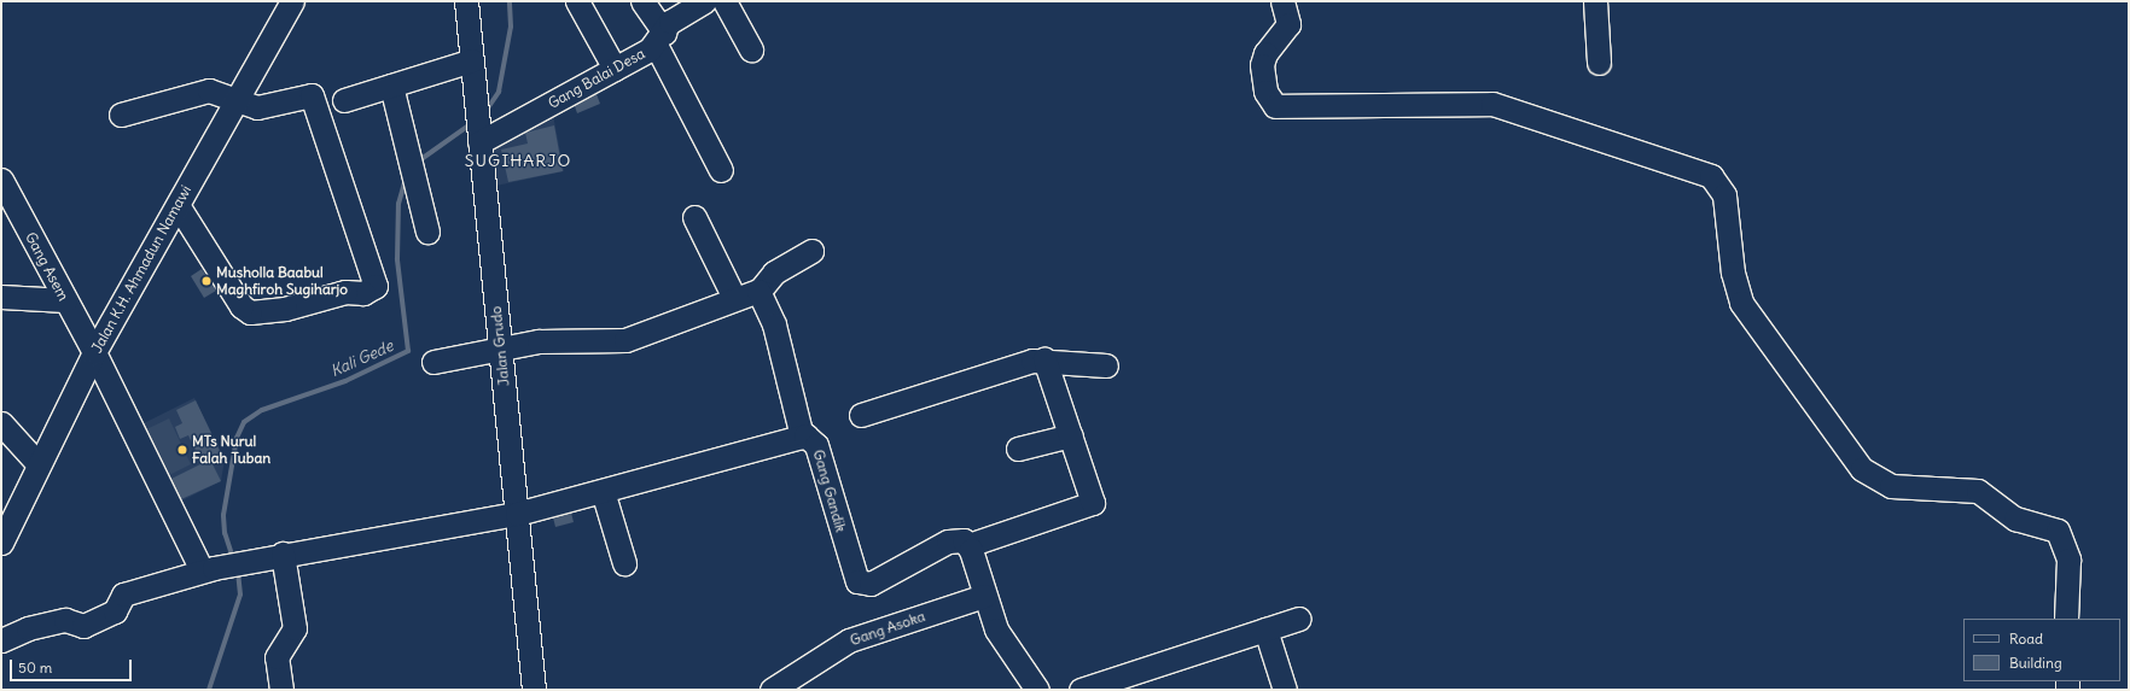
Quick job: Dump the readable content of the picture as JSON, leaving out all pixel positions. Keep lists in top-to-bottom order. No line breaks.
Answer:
{"streets":{"street":["Gang Balai Desa","Gang Asem","Jalan K.H. Ahmadun Namawi","Jalan Grudo","Gang Gandik","Gang Asoka"]},"crossings":[["Gang Balai Desa","Jalan Grudo"],["Gang Asem","Jalan K.H. Ahmadun Namawi"],["Gang Asem","Gang Gandik"],["Jalan Grudo","Gang Gandik"]],"districts":["SUGIHARJO"],"water":["Kali Gede"],"places":["Musholla Baabul Maghfiroh Sugiharjo","MTs Nurul Falah Tuban"],"legend":["Road","Building"],"scale_bar":"50 m"}
